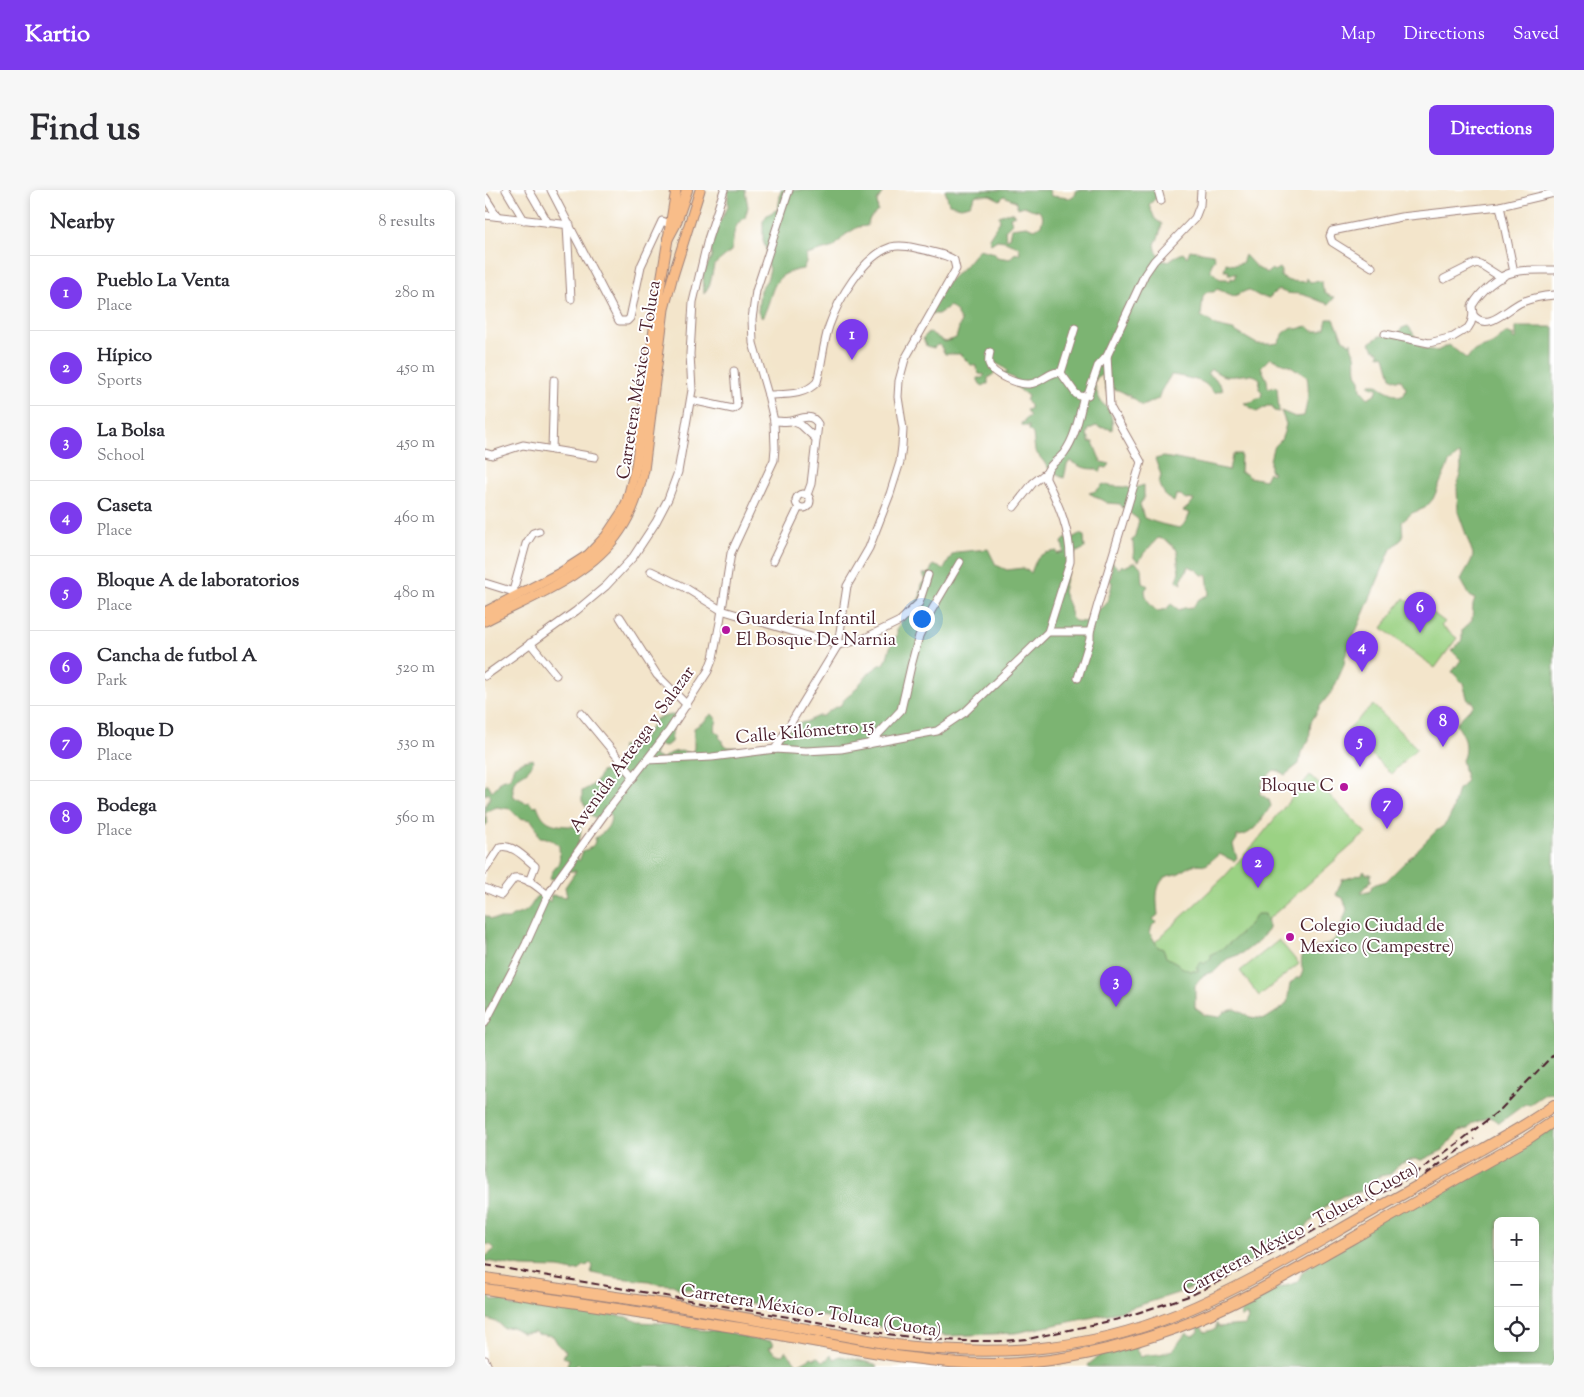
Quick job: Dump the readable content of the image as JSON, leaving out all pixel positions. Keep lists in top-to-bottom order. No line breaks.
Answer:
{"streets":{"highway":["Carretera México - Toluca (Cuota)"],"main road":["Carretera México - Toluca"],"street":["Calle Kilómetro 15","Avenida Arteaga y Salazar"]},"crossings":[["Calle Kilómetro 15","Avenida Arteaga y Salazar"]],"places":["Guarderia Infantil El Bosque De Narnia","Bloque C","Colegio Ciudad de Mexico (Campestre)"],"page":{"header":"Kartio","nav":["Map","Directions","Saved"],"title":"Find us","buttons":"Directions","heading":["Nearby","8 results"],"list":[{"mark":"1","name":"Pueblo La Venta","note":"Place","value":"280 m"},{"mark":"2","name":"Hípico","note":"Sports","value":"450 m"},{"mark":"3","name":"La Bolsa","note":"School","value":"450 m"},{"mark":"4","name":"Caseta","note":"Place","value":"460 m"},{"mark":"5","name":"Bloque A de laboratorios","note":"Place","value":"480 m"},{"mark":"6","name":"Cancha de futbol A","note":"Park","value":"520 m"},{"mark":"7","name":"Bloque D","note":"Place","value":"530 m"},{"mark":"8","name":"Bodega","note":"Place","value":"560 m"}],"pins":["1","6","4","8","5","7","2","3"],"map_buttons":["+","−"]}}
